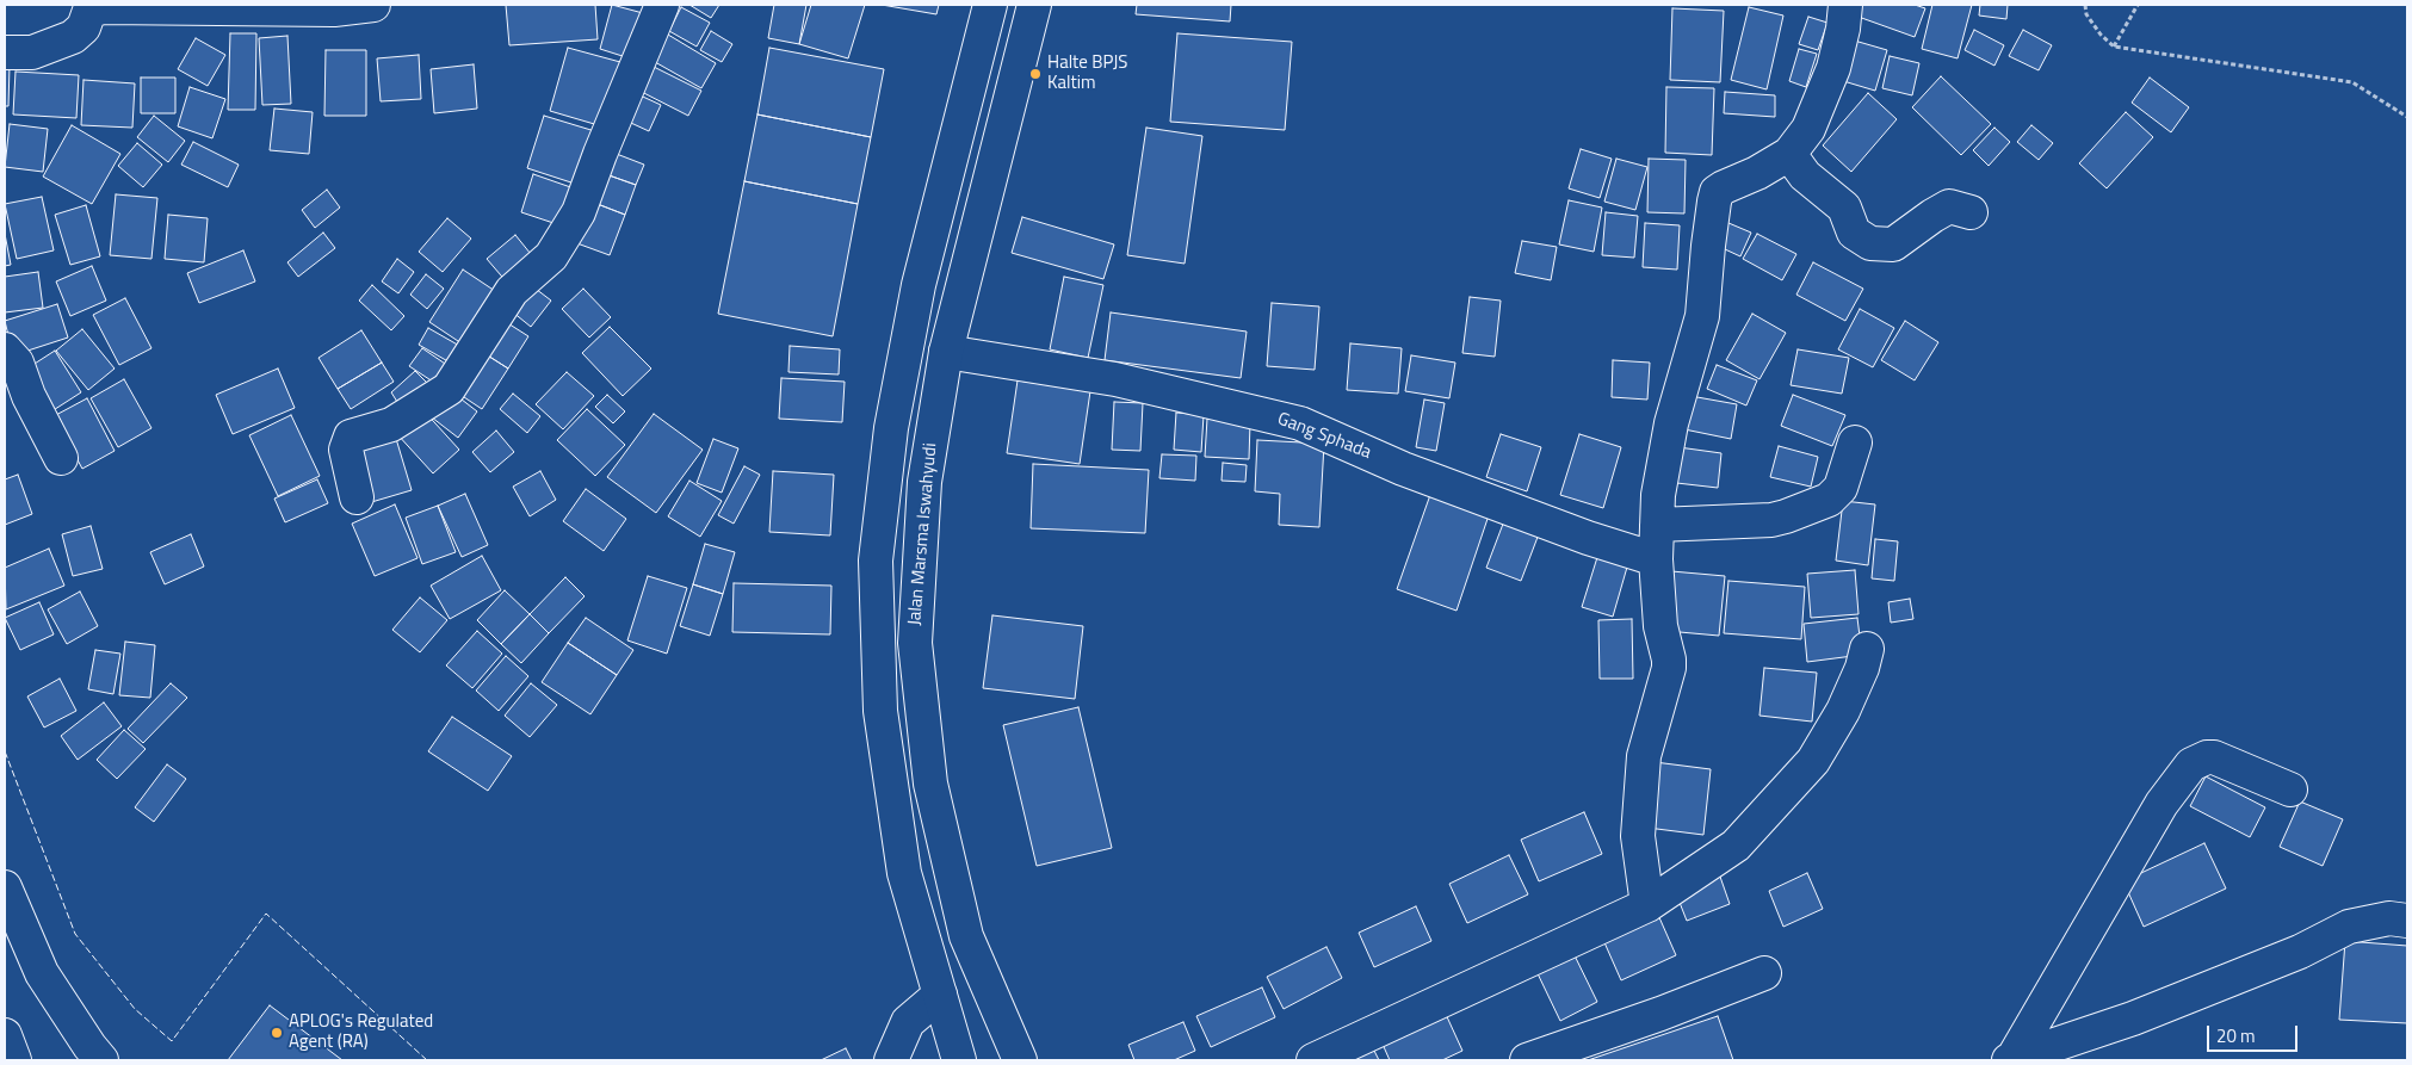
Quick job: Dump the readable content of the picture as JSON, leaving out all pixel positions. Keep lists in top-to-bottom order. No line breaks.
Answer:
{"streets":{"main road":["Gang Sphada","Jalan Marsma Iswahyudi"]},"crossings":[["Gang Sphada","Jalan Marsma Iswahyudi"]],"places":["Halte BPJS Kaltim","APLOG's Regulated Agent (RA)"],"scale_bar":"20 m"}
